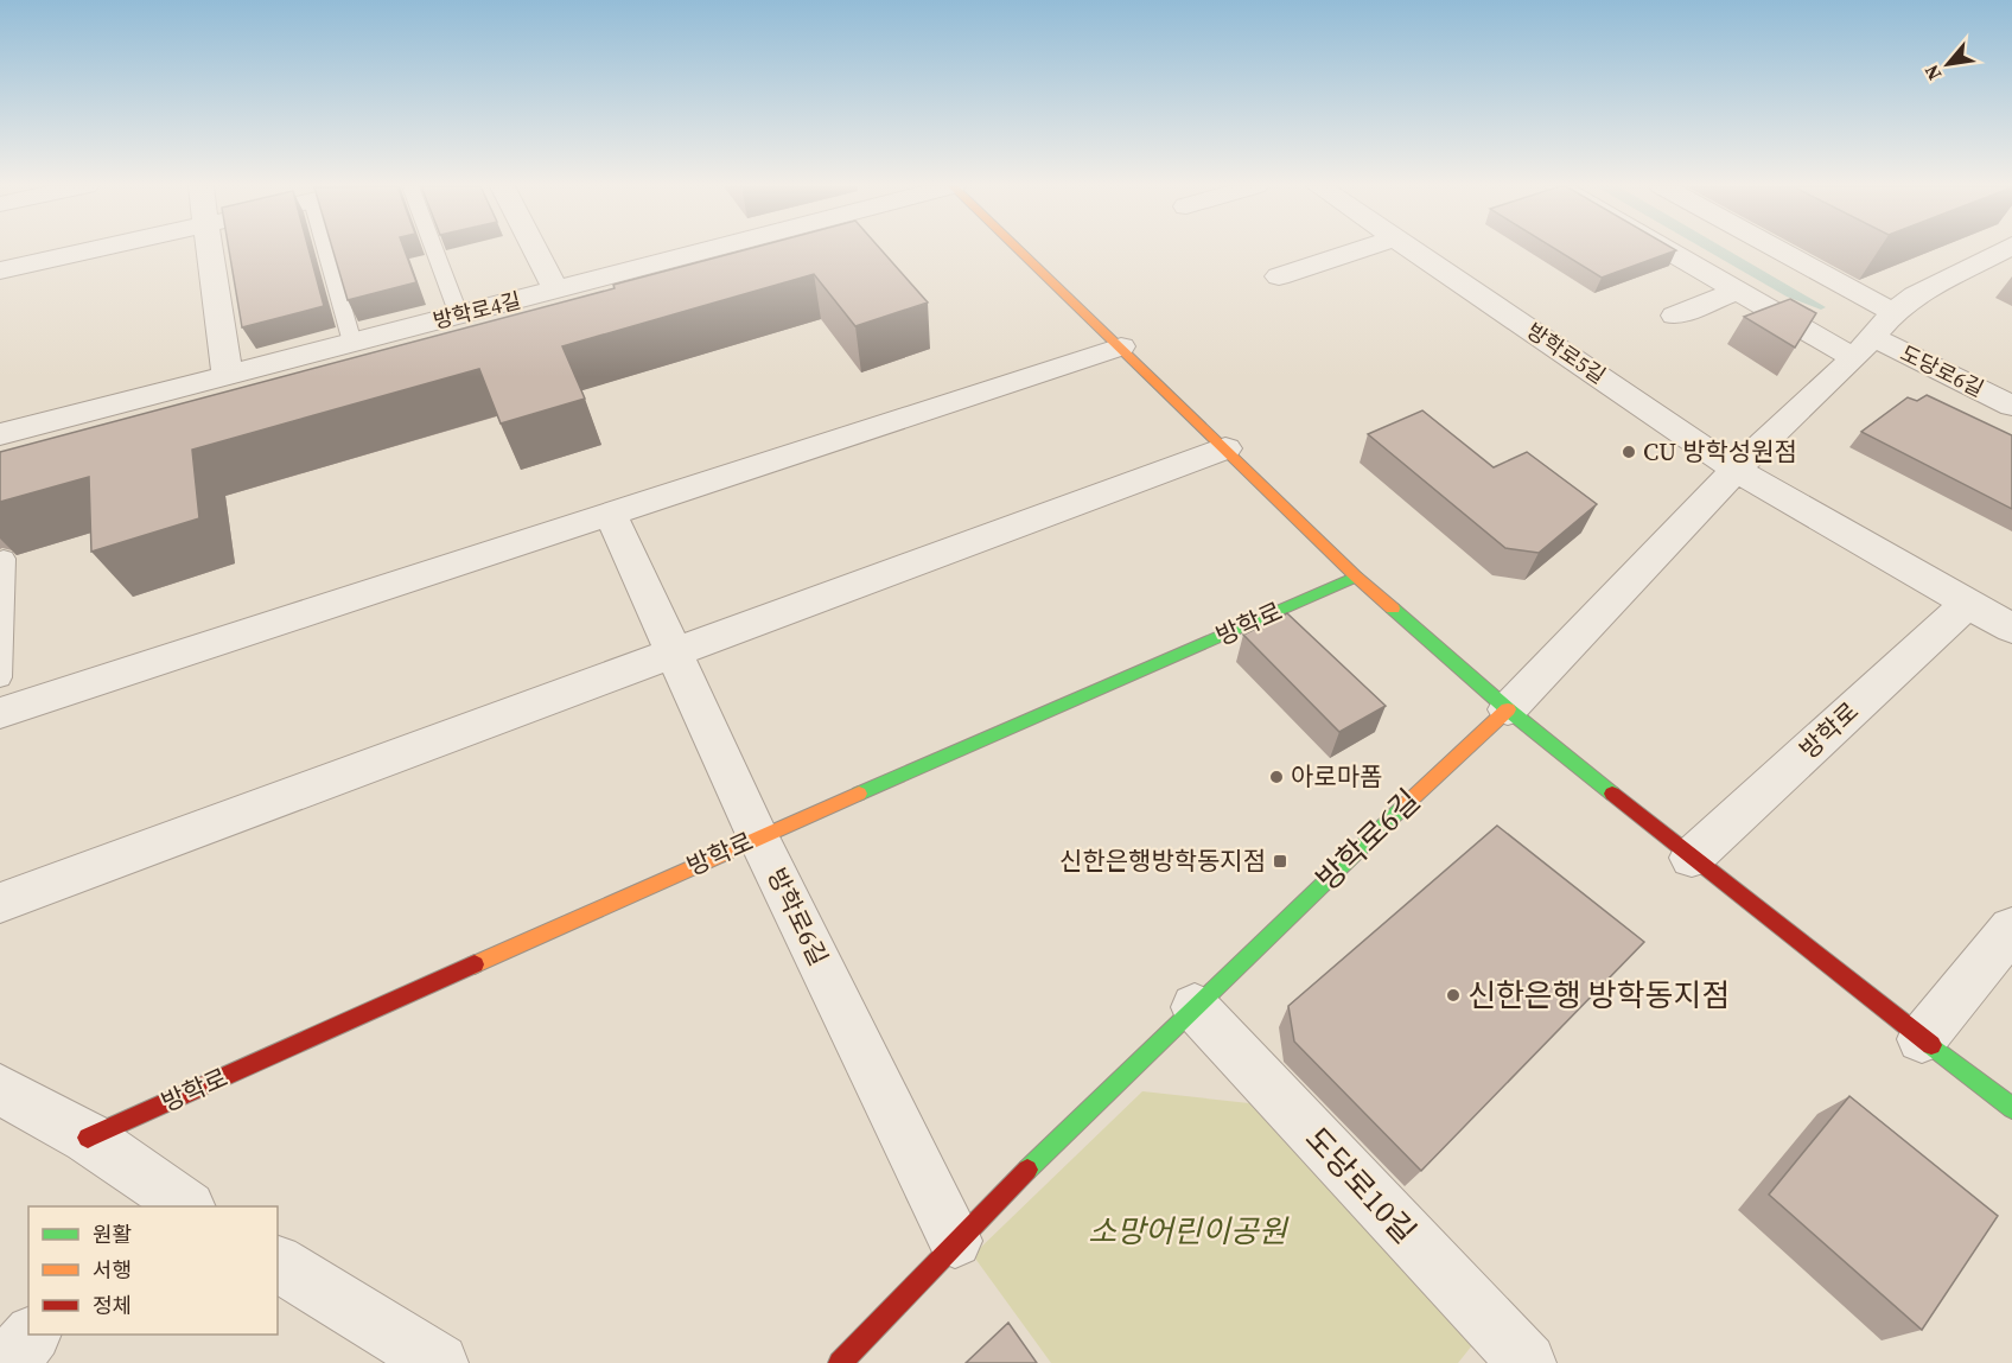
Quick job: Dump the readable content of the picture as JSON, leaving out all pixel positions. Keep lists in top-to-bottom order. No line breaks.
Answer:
{"streets":{"street":["방학로4길","방학로5길","도당로6길","방학로","방학로6길","도당로10길"]},"crossings":[["방학로5길","방학로"],["방학로","방학로6길"],["방학로6길","도당로10길"]],"parks":["소망어린이공원"],"places":{"other":["CU 방학성원점","아로마폼","신한은행 방학동지점"],"transit":["신한은행방학동지점"]},"legend":["원활","서행","정체"],"north":"bottom left"}
